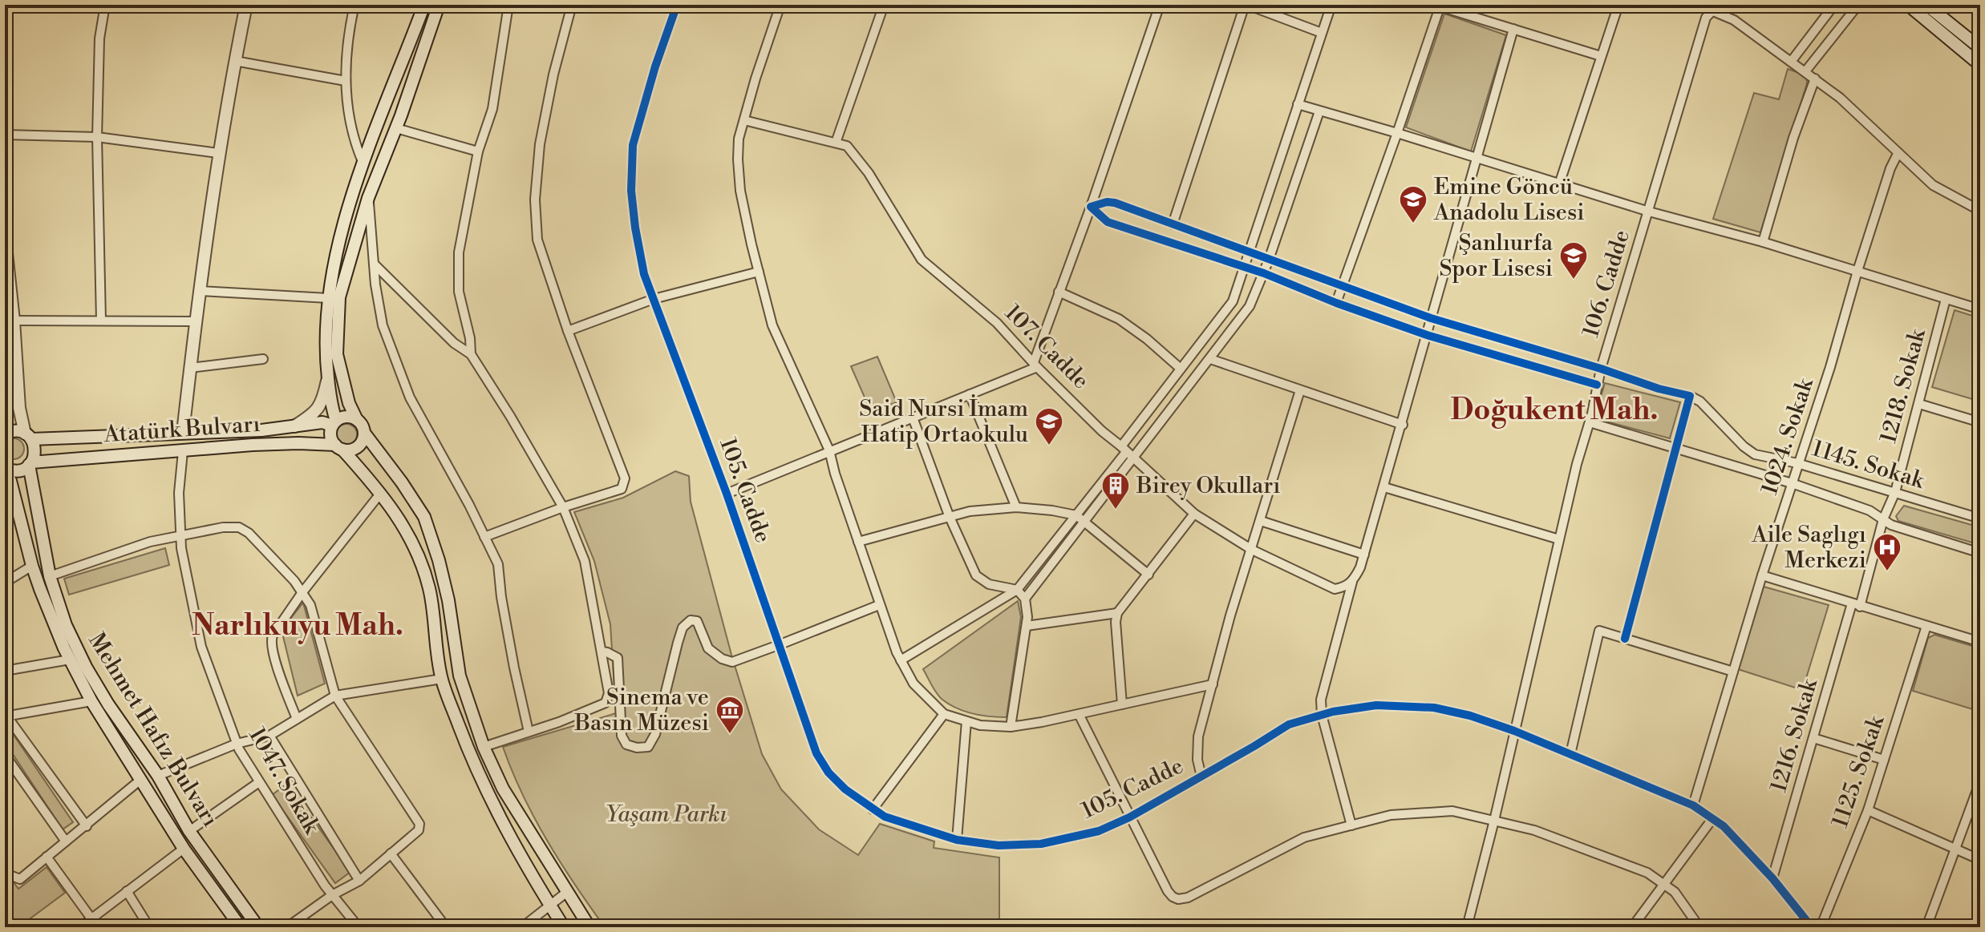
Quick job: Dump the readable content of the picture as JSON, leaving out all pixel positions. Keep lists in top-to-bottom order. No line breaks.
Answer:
{"streets":{"main road":["Atatürk Bulvarı","Mehmet Hafız Bulvarı"],"street":["106. Cadde","107. Cadde","1218. Sokak","1024. Sokak","1145. Sokak","105. Cadde","1216. Sokak","1125. Sokak","1047. Sokak"]},"crossings":[["106. Cadde","105. Cadde"],["1218. Sokak","1145. Sokak"],["1218. Sokak","1216. Sokak"],["Atatürk Bulvarı","Mehmet Hafız Bulvarı"],["Atatürk Bulvarı","1047. Sokak"],["1024. Sokak","1145. Sokak"],["1024. Sokak","105. Cadde"],["105. Cadde","1216. Sokak"]],"districts":["Doğukent Mah.","Narlıkuyu Mah."],"parks":["Yaşam Parkı"],"places":{"school or university":["Emine Göncü Anadolu Lisesi","Şanlıurfa Spor Lisesi","Said Nursi İmam Hatip Ortaokulu"],"building":["Birey Okulları"],"hospital":["Aile Saglıgı Merkezi"],"museum":["Sinema ve Basın Müzesi"]}}
